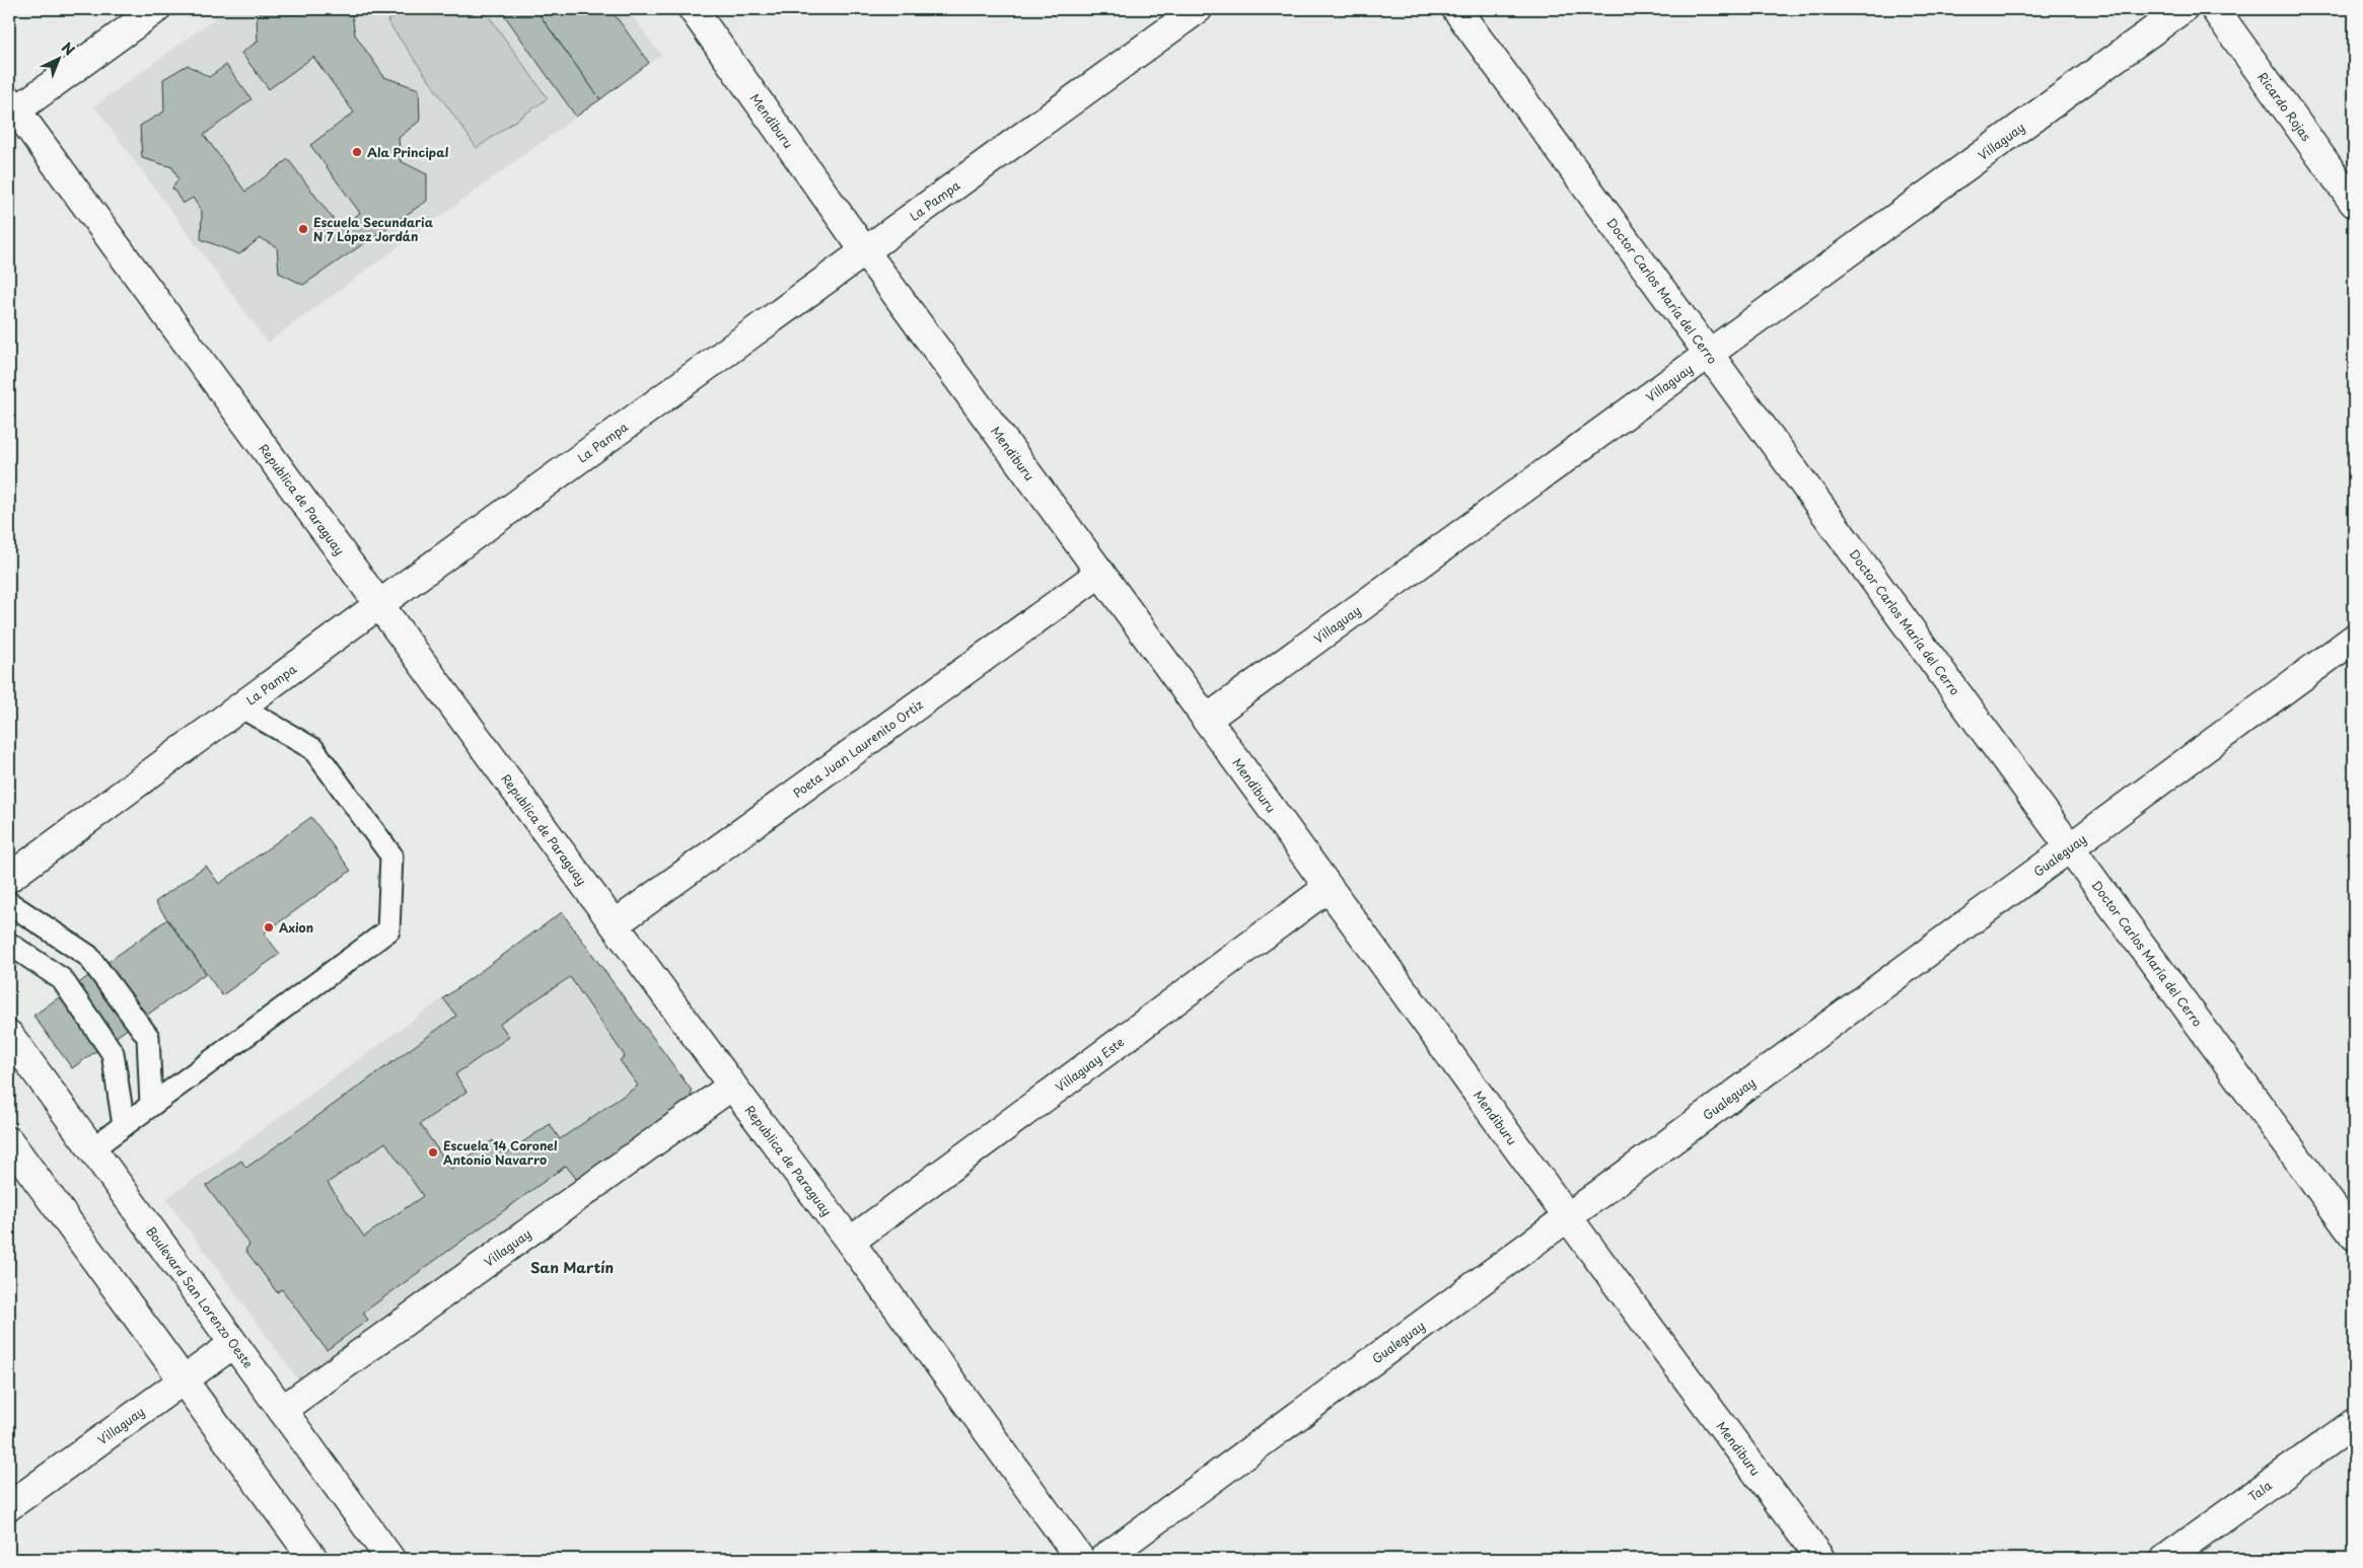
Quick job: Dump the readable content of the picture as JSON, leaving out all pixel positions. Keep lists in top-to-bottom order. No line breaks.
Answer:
{"streets":{"street":["Ricardo Rojas","Mendiburu","Villaguay","La Pampa","Doctor Carlos María del Cerro","Republica de Paraguay","Poeta Juan Laurenito Ortiz","Gualeguay","Villaguay Este","Boulevard San Lorenzo Oeste","Tala"]},"crossings":[["Mendiburu","Villaguay"],["Mendiburu","La Pampa"],["Mendiburu","Poeta Juan Laurenito Ortiz"],["Mendiburu","Gualeguay"],["Mendiburu","Villaguay Este"],["Villaguay","Doctor Carlos María del Cerro"],["Villaguay","Republica de Paraguay"],["Villaguay","Boulevard San Lorenzo Oeste"],["La Pampa","Republica de Paraguay"],["Doctor Carlos María del Cerro","Gualeguay"],["Republica de Paraguay","Poeta Juan Laurenito Ortiz"],["Republica de Paraguay","Villaguay Este"]],"districts":["San Martín"],"places":["Ala Principal","Escuela Secundaria N 7 López Jordán","Axion","Escuela 14 Coronel Antonio Navarro"],"north":"top right"}
